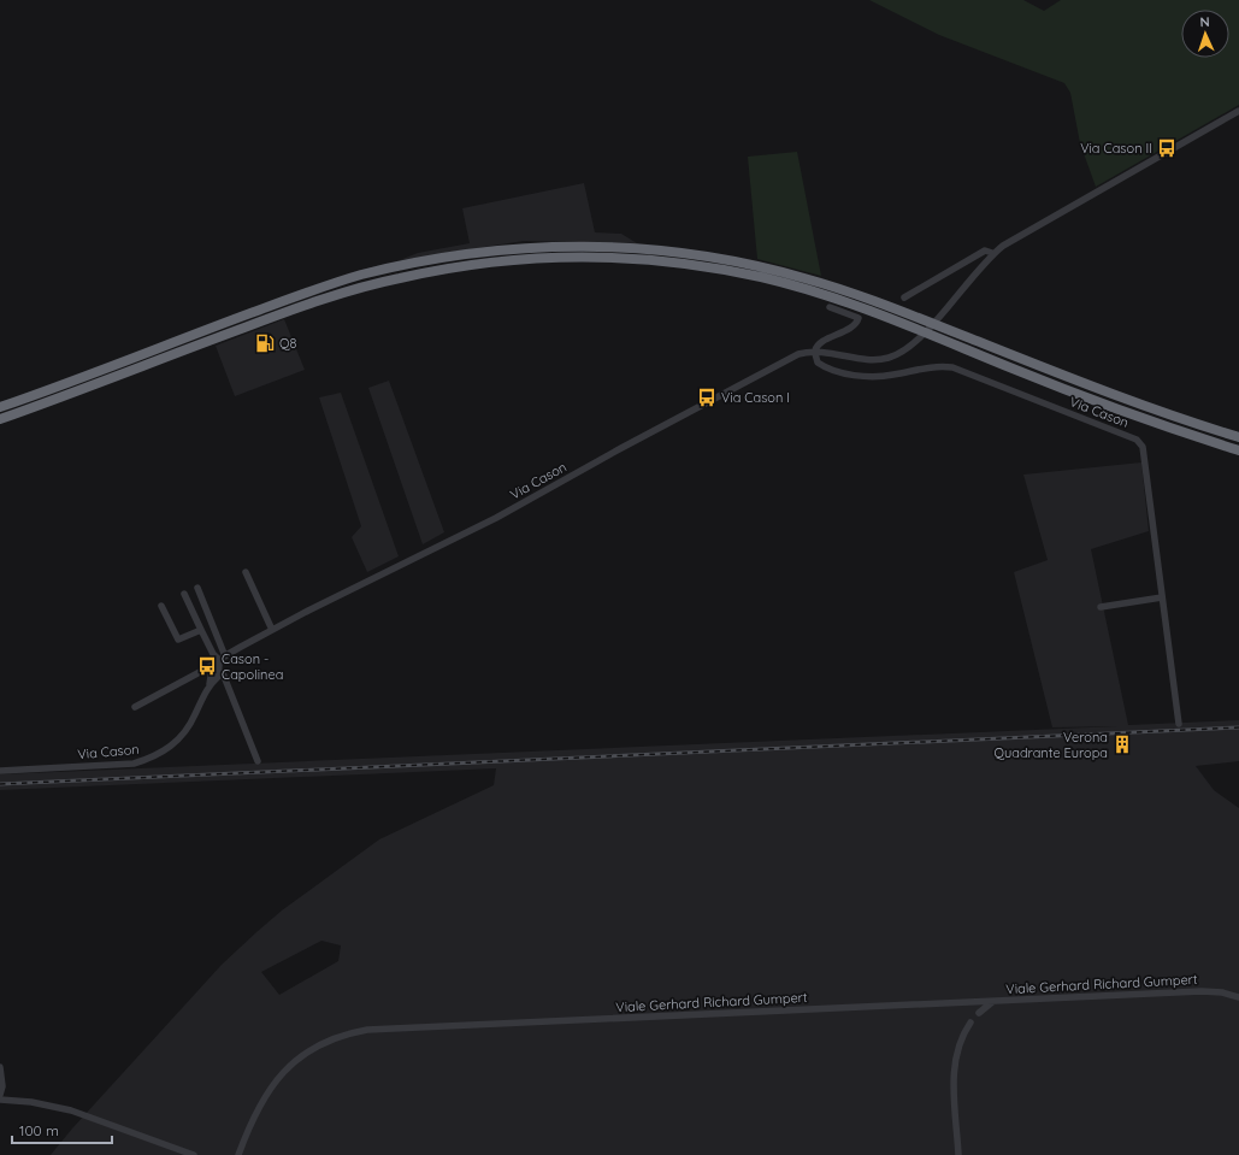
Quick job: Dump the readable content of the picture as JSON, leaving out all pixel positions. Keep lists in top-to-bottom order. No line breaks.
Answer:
{"streets":{"street":["Via Cason","Viale Gerhard Richard Gumpert"]},"places":{"bus stop":["Via Cason II","Via Cason I","Cason - Capolinea"],"fuel station":["Q8"],"building":["Verona Quadrante Europa"]},"scale_bar":"100 m","north":"top"}
